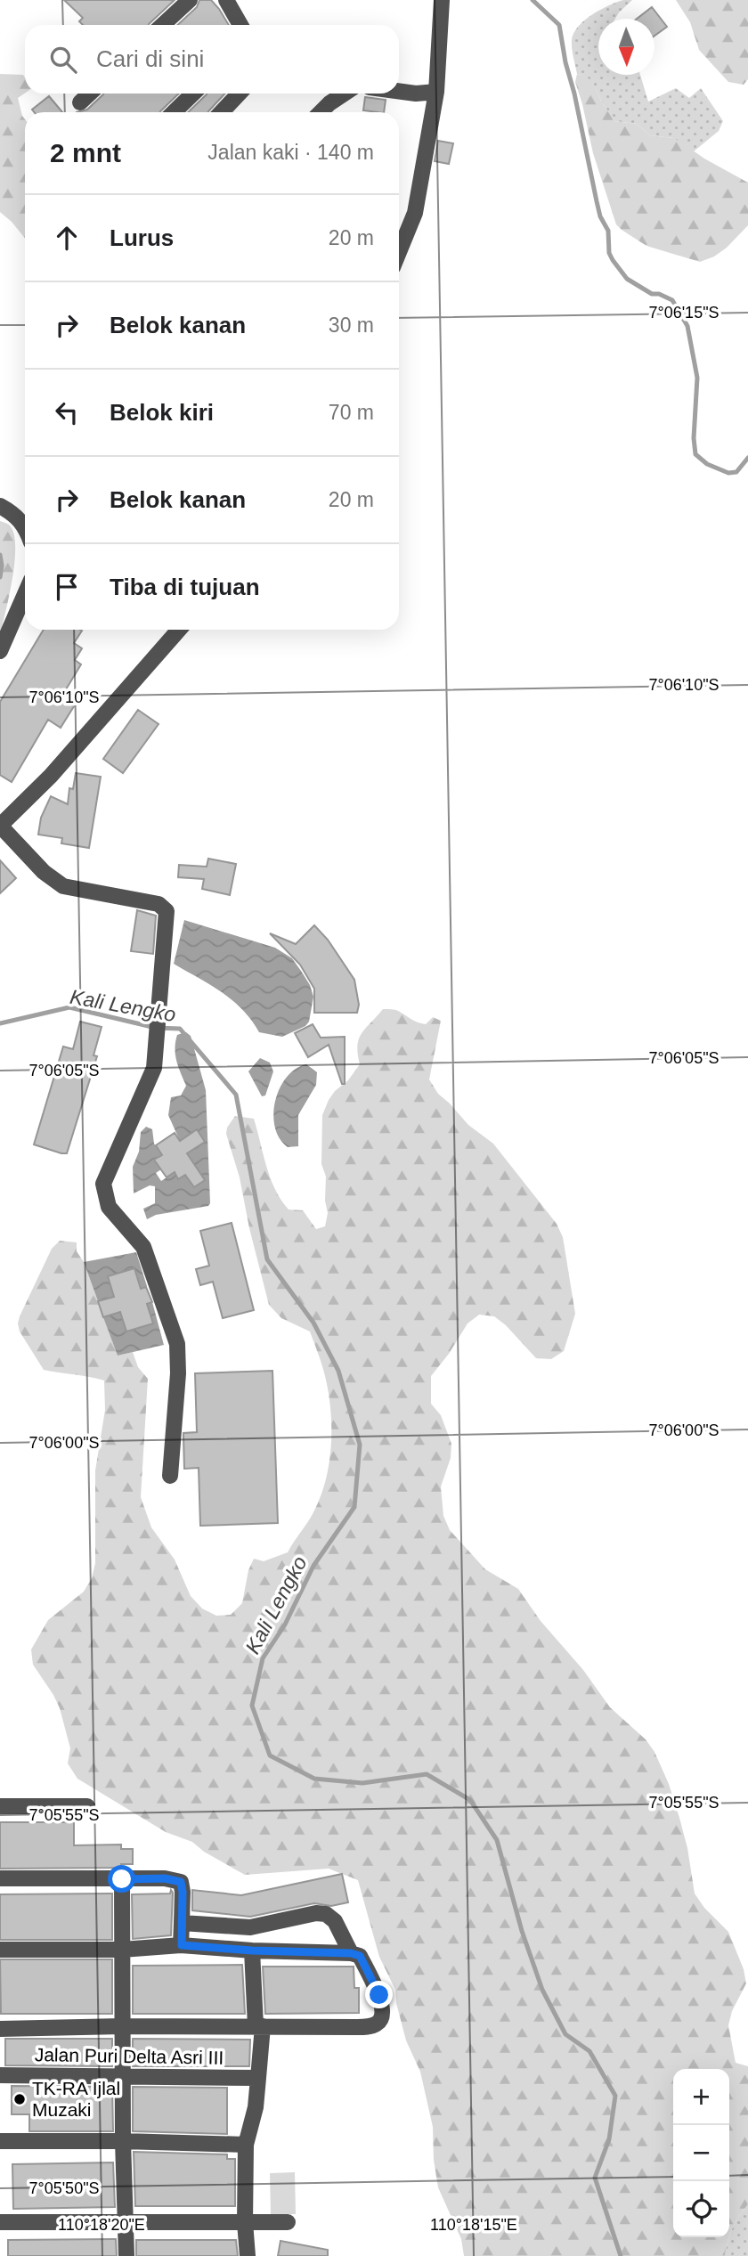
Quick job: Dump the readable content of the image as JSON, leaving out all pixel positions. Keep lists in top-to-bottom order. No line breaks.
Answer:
{"streets":{"street":["Jalan Puri Delta Asri III"]},"water":["Kali Lengko"],"places":["TK-RA Ijlal Muzaki"],"north":"bottom","page":{"search":"Cari di sini","heading":["2 mnt","Jalan kaki · 140 m"],"list":[["Lurus","20 m"],["Belok kanan","30 m"],["Belok kiri","70 m"],["Belok kanan","20 m"],"Tiba di tujuan"],"map_buttons":["+","−"]},"coordinates":["7°06'15\"S","7°06'10\"S","7°06'05\"S","7°06'00\"S","7°05'55\"S","7°05'50\"S","110°18'20\"E","110°18'15\"E"]}
